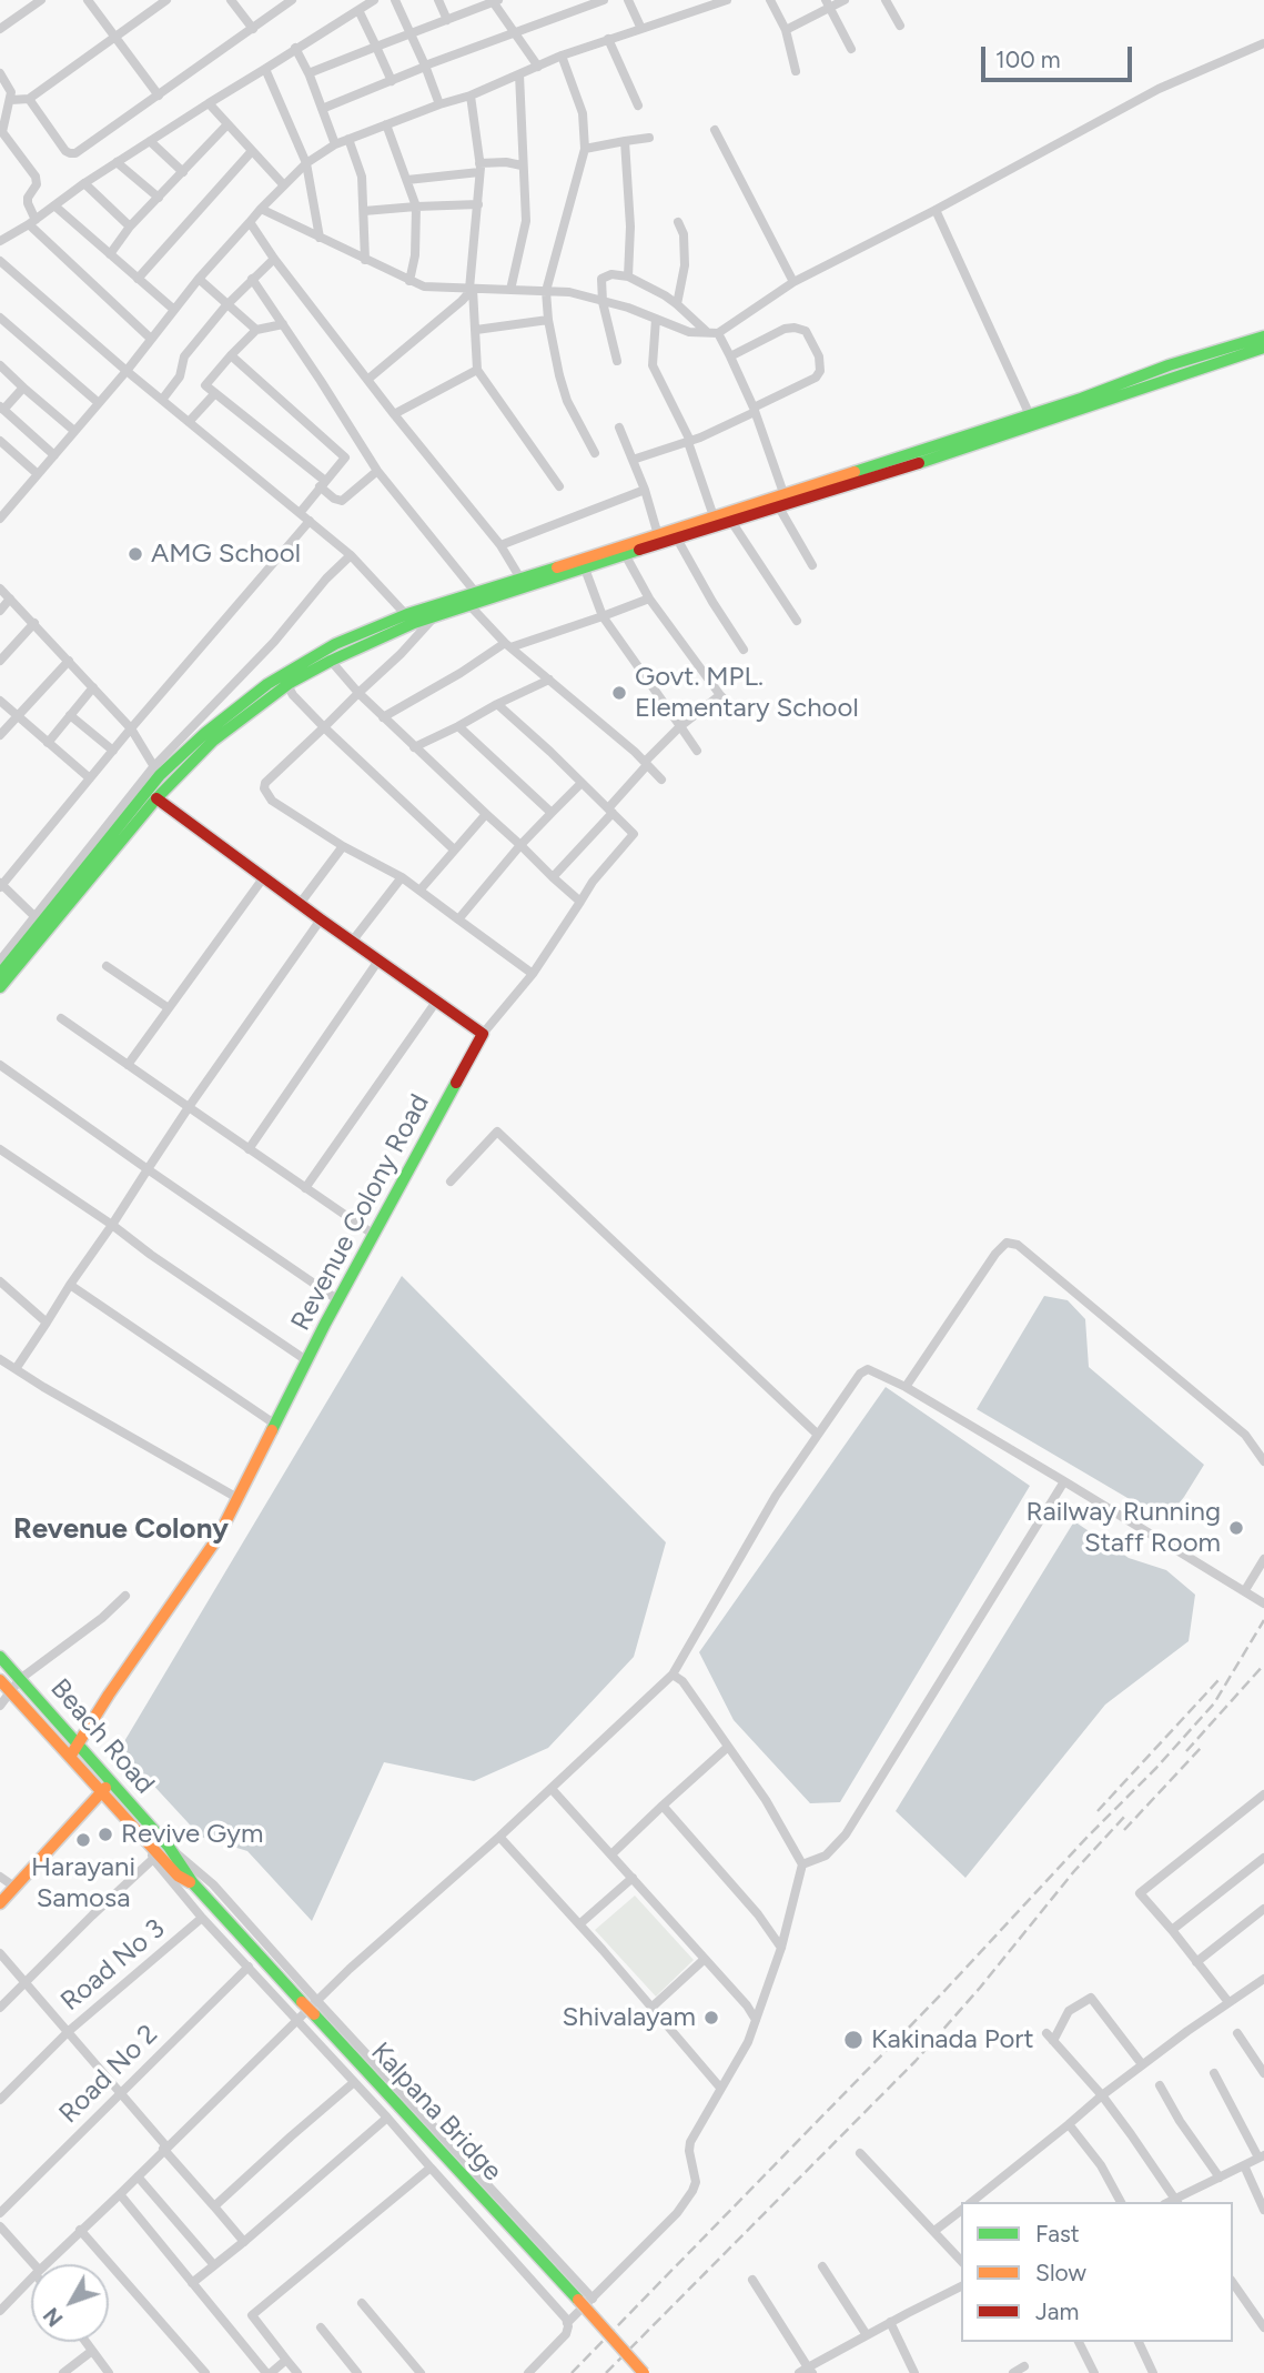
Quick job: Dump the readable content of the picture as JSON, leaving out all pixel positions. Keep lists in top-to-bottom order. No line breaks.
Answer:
{"streets":{"street":["Revenue Colony Road","Beach Road","Road No 3","Road No 2","Kalpana Bridge"]},"crossings":[["Revenue Colony Road","Beach Road"],["Beach Road","Kalpana Bridge"]],"districts":["Revenue Colony"],"places":["AMG School","Govt. MPL. Elementary School","Railway Running Staff Room","Revive Gym","Harayani Samosa","Shivalayam","Kakinada Port"],"legend":["Fast","Slow","Jam"],"scale_bar":"100 m","north":"bottom left"}
